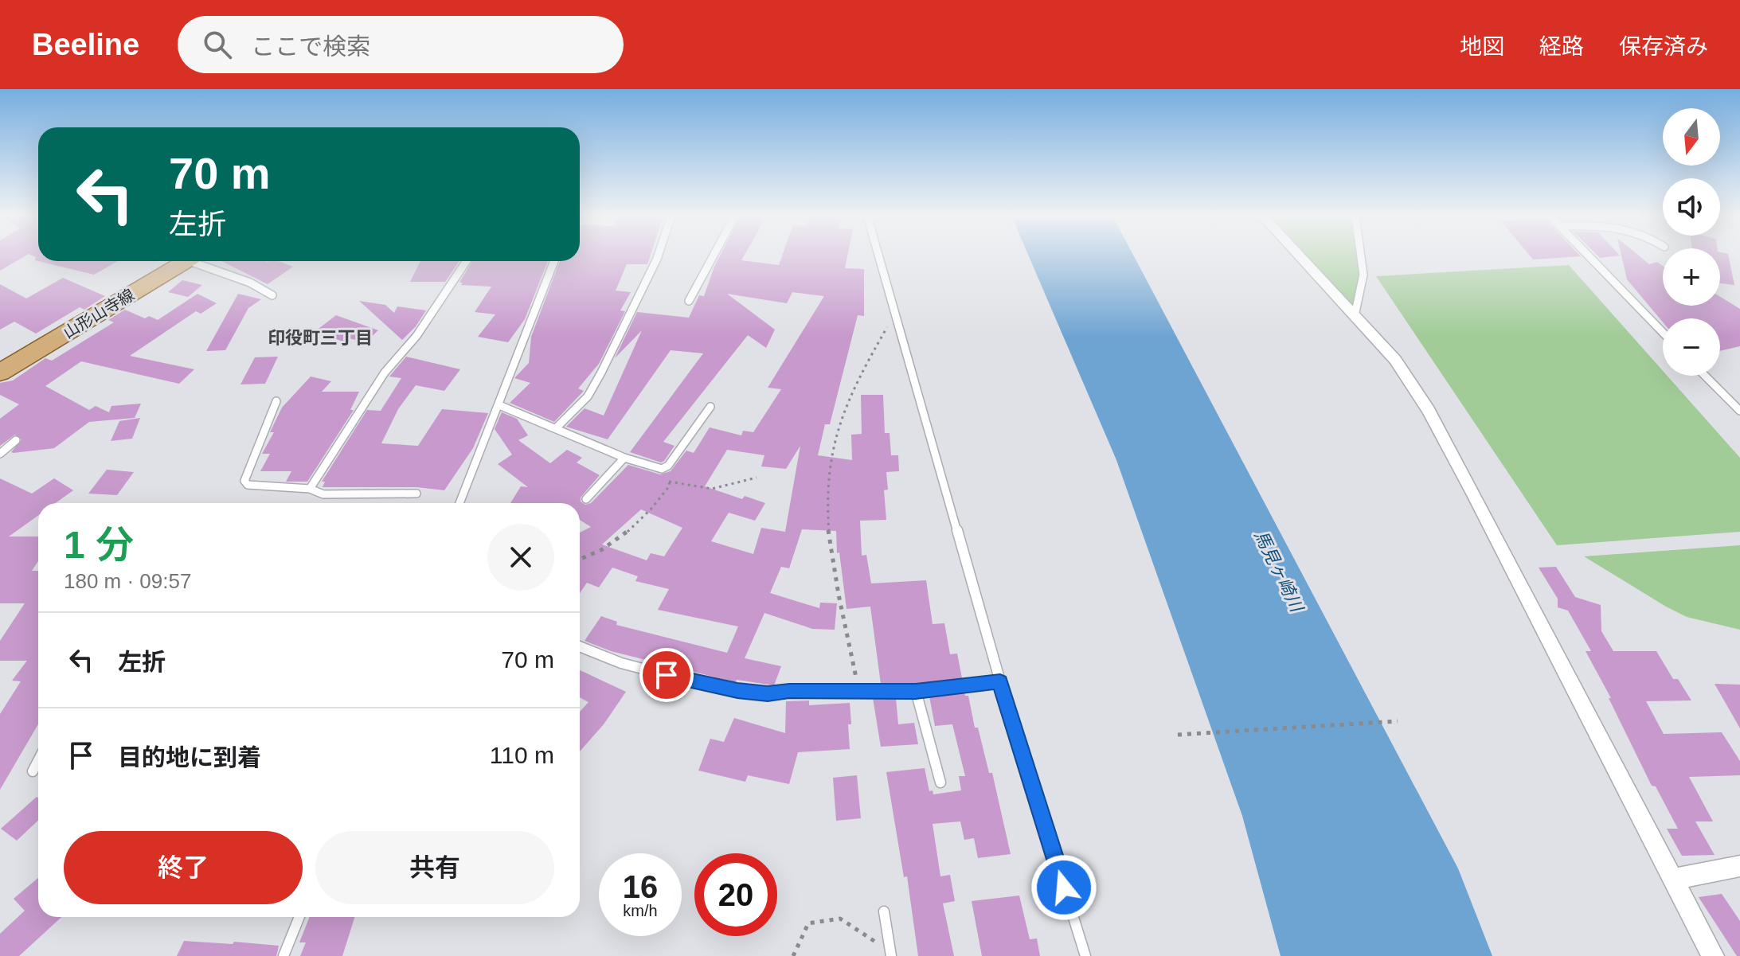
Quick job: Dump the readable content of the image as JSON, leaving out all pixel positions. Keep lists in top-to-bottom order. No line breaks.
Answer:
{"streets":{"main road":["山形山寺線"]},"districts":["印役町三丁目"],"water":["馬見ヶ崎川"],"north":"bottom","page":{"header":"Beeline","search":"ここで検索","nav":["地図","経路","保存済み"],"map_buttons":["+","−"],"turn":["70 m","左折"],"heading":["1 分","180 m · 09:57"],"list":[{"name":"左折","value":"70 m"},{"name":"目的地に到着","value":"110 m"}],"buttons":["終了","共有"],"speed":"16 km/h","limit":"20"}}
